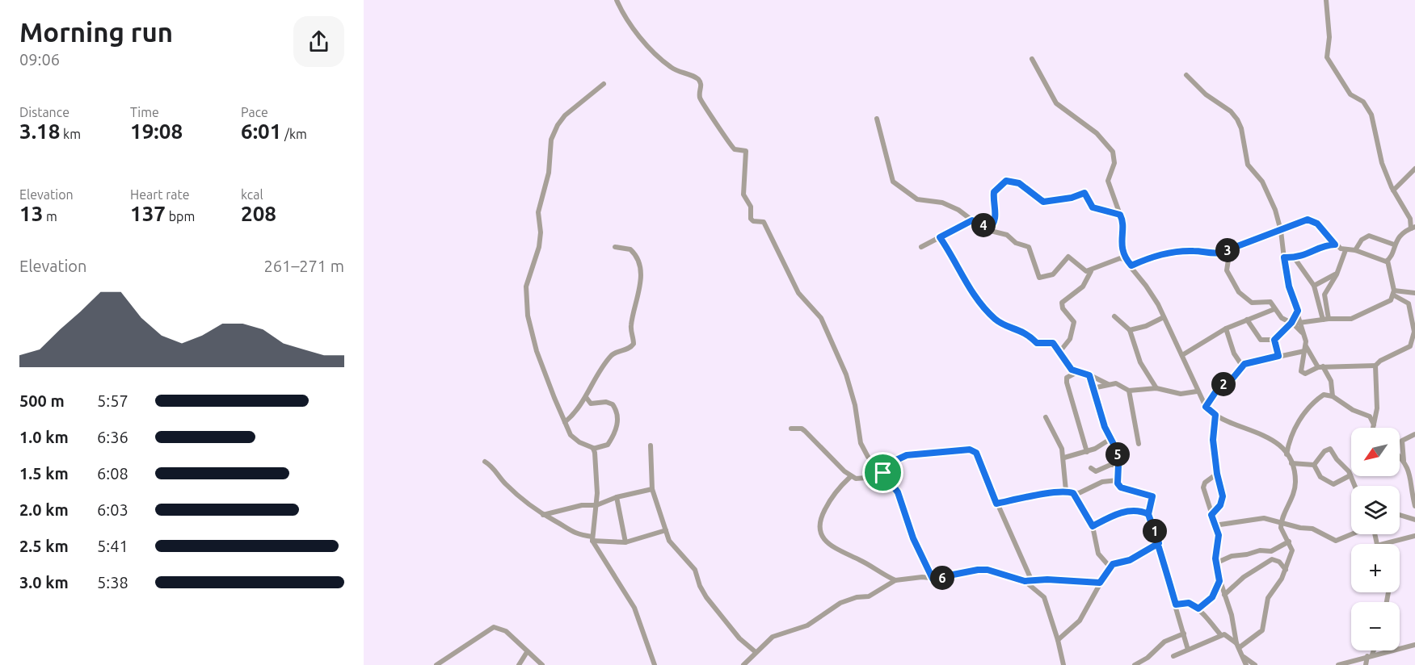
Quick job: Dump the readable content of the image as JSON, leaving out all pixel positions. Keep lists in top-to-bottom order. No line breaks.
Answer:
{"north":"bottom left","page":{"heading":["Morning run","09:06"],"stats":[["Distance","3.18 km"],["Time","19:08"],["Pace","6:01 /km"],["Elevation","13 m"],["Heart rate","137 bpm"],["kcal","208"]],"pins":["4","3","2","5","1","6"],"chart":["Elevation","261–271 m"],"list":[{"name":"500 m","note":"5:57"},{"name":"1.0 km","note":"6:36"},{"name":"1.5 km","note":"6:08"},{"name":"2.0 km","note":"6:03"},{"name":"2.5 km","note":"5:41"},{"name":"3.0 km","note":"5:38"}],"map_buttons":["+","−"]}}
